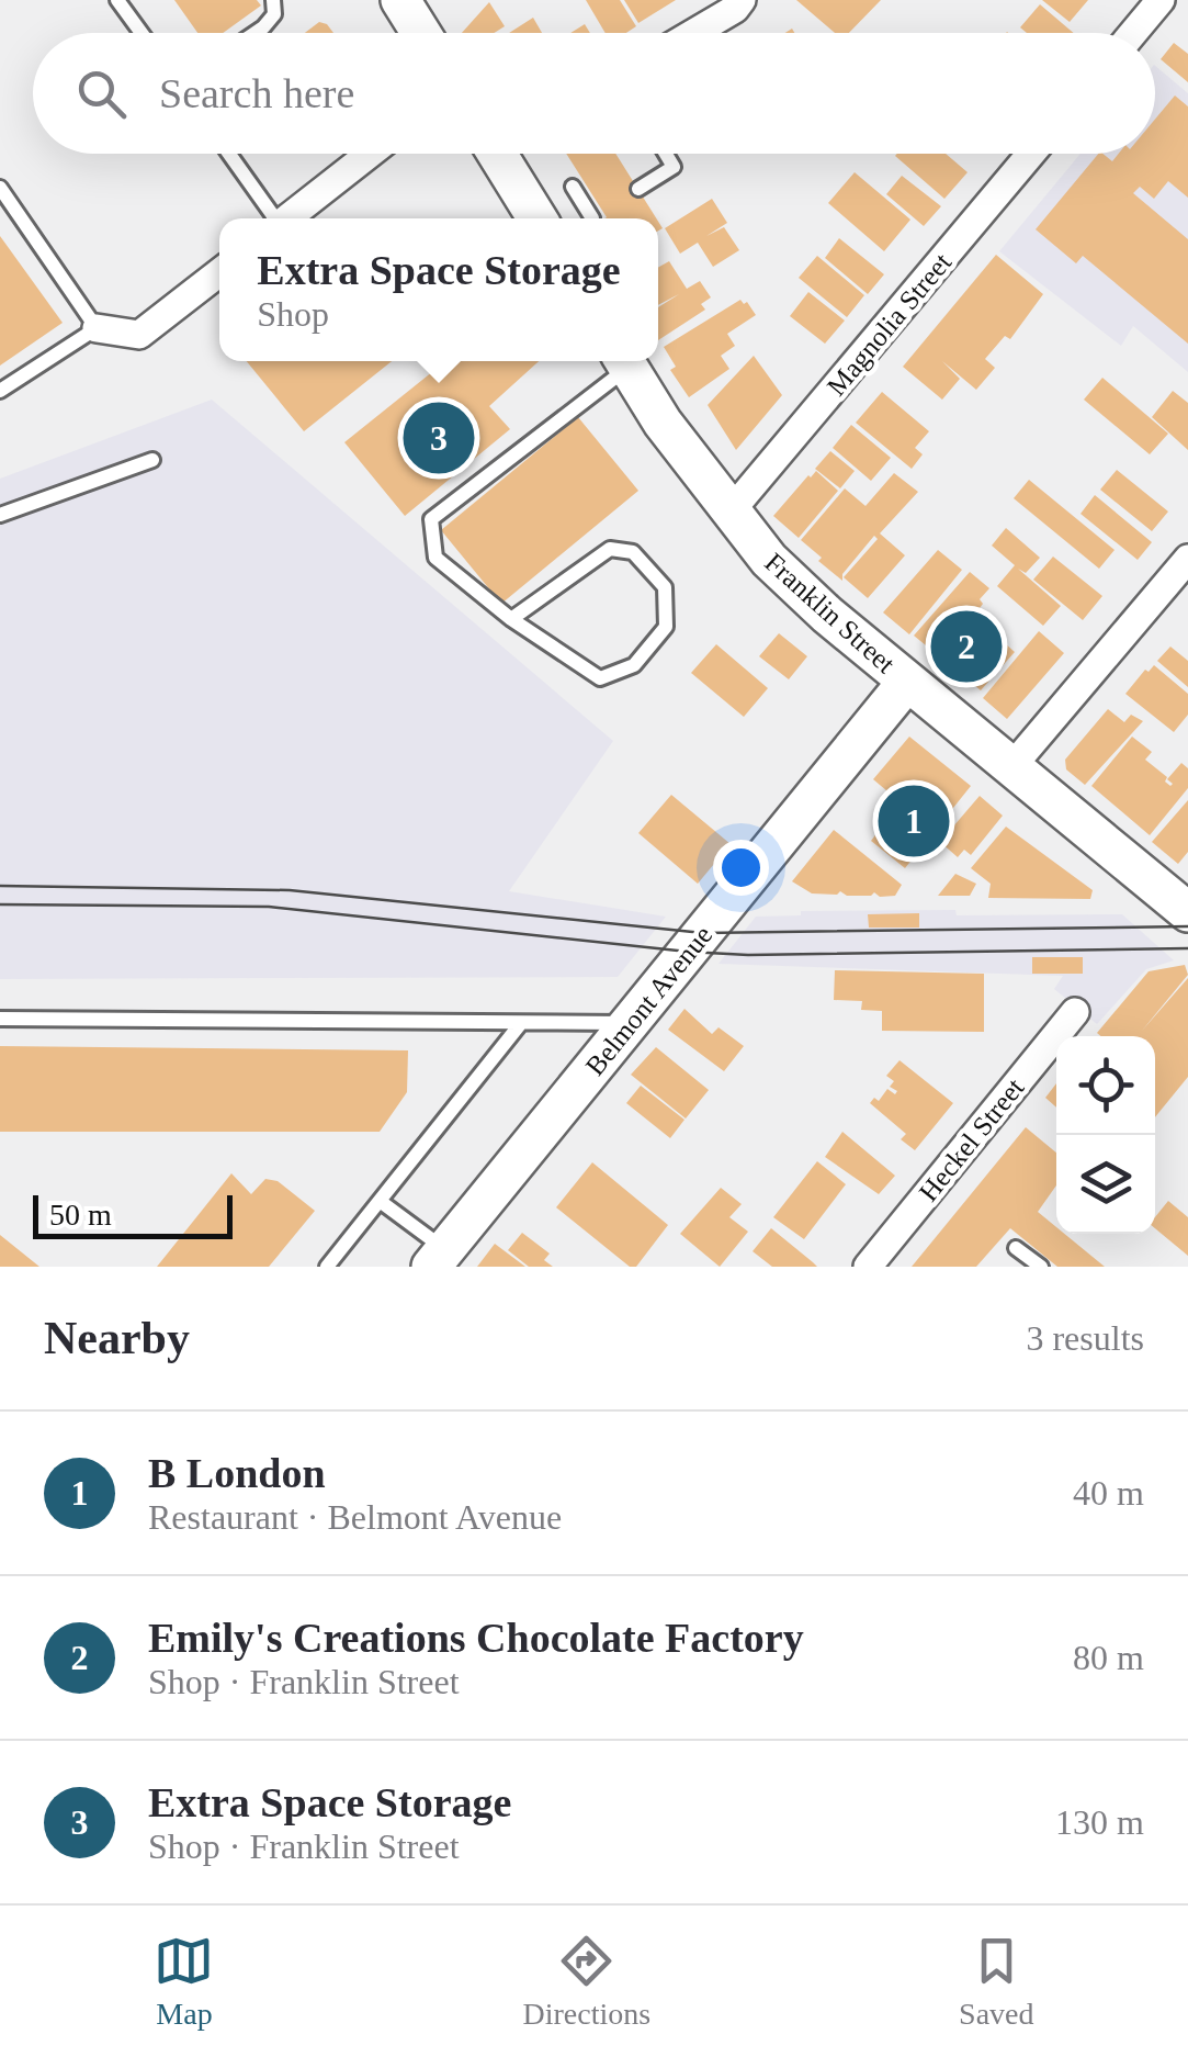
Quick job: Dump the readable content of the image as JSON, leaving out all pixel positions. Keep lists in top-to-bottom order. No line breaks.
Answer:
{"streets":{"main road":["Franklin Street","Belmont Avenue"],"street":["Magnolia Street","Heckel Street"]},"crossings":[["Magnolia Street","Franklin Street"],["Franklin Street","Belmont Avenue"]],"scale_bar":"50 m","page":{"search":"Search here","popup":["Extra Space Storage","Shop"],"pins":["3","2","1"],"scale":"50 m","heading":["Nearby","3 results"],"list":[{"mark":"1","name":"B London","note":"Restaurant · Belmont Avenue","value":"40 m"},{"mark":"2","name":"Emily's Creations Chocolate Factory","note":"Shop · Franklin Street","value":"80 m"},{"mark":"3","name":"Extra Space Storage","note":"Shop · Franklin Street","value":"130 m"}],"nav":["Map","Directions","Saved"]}}
